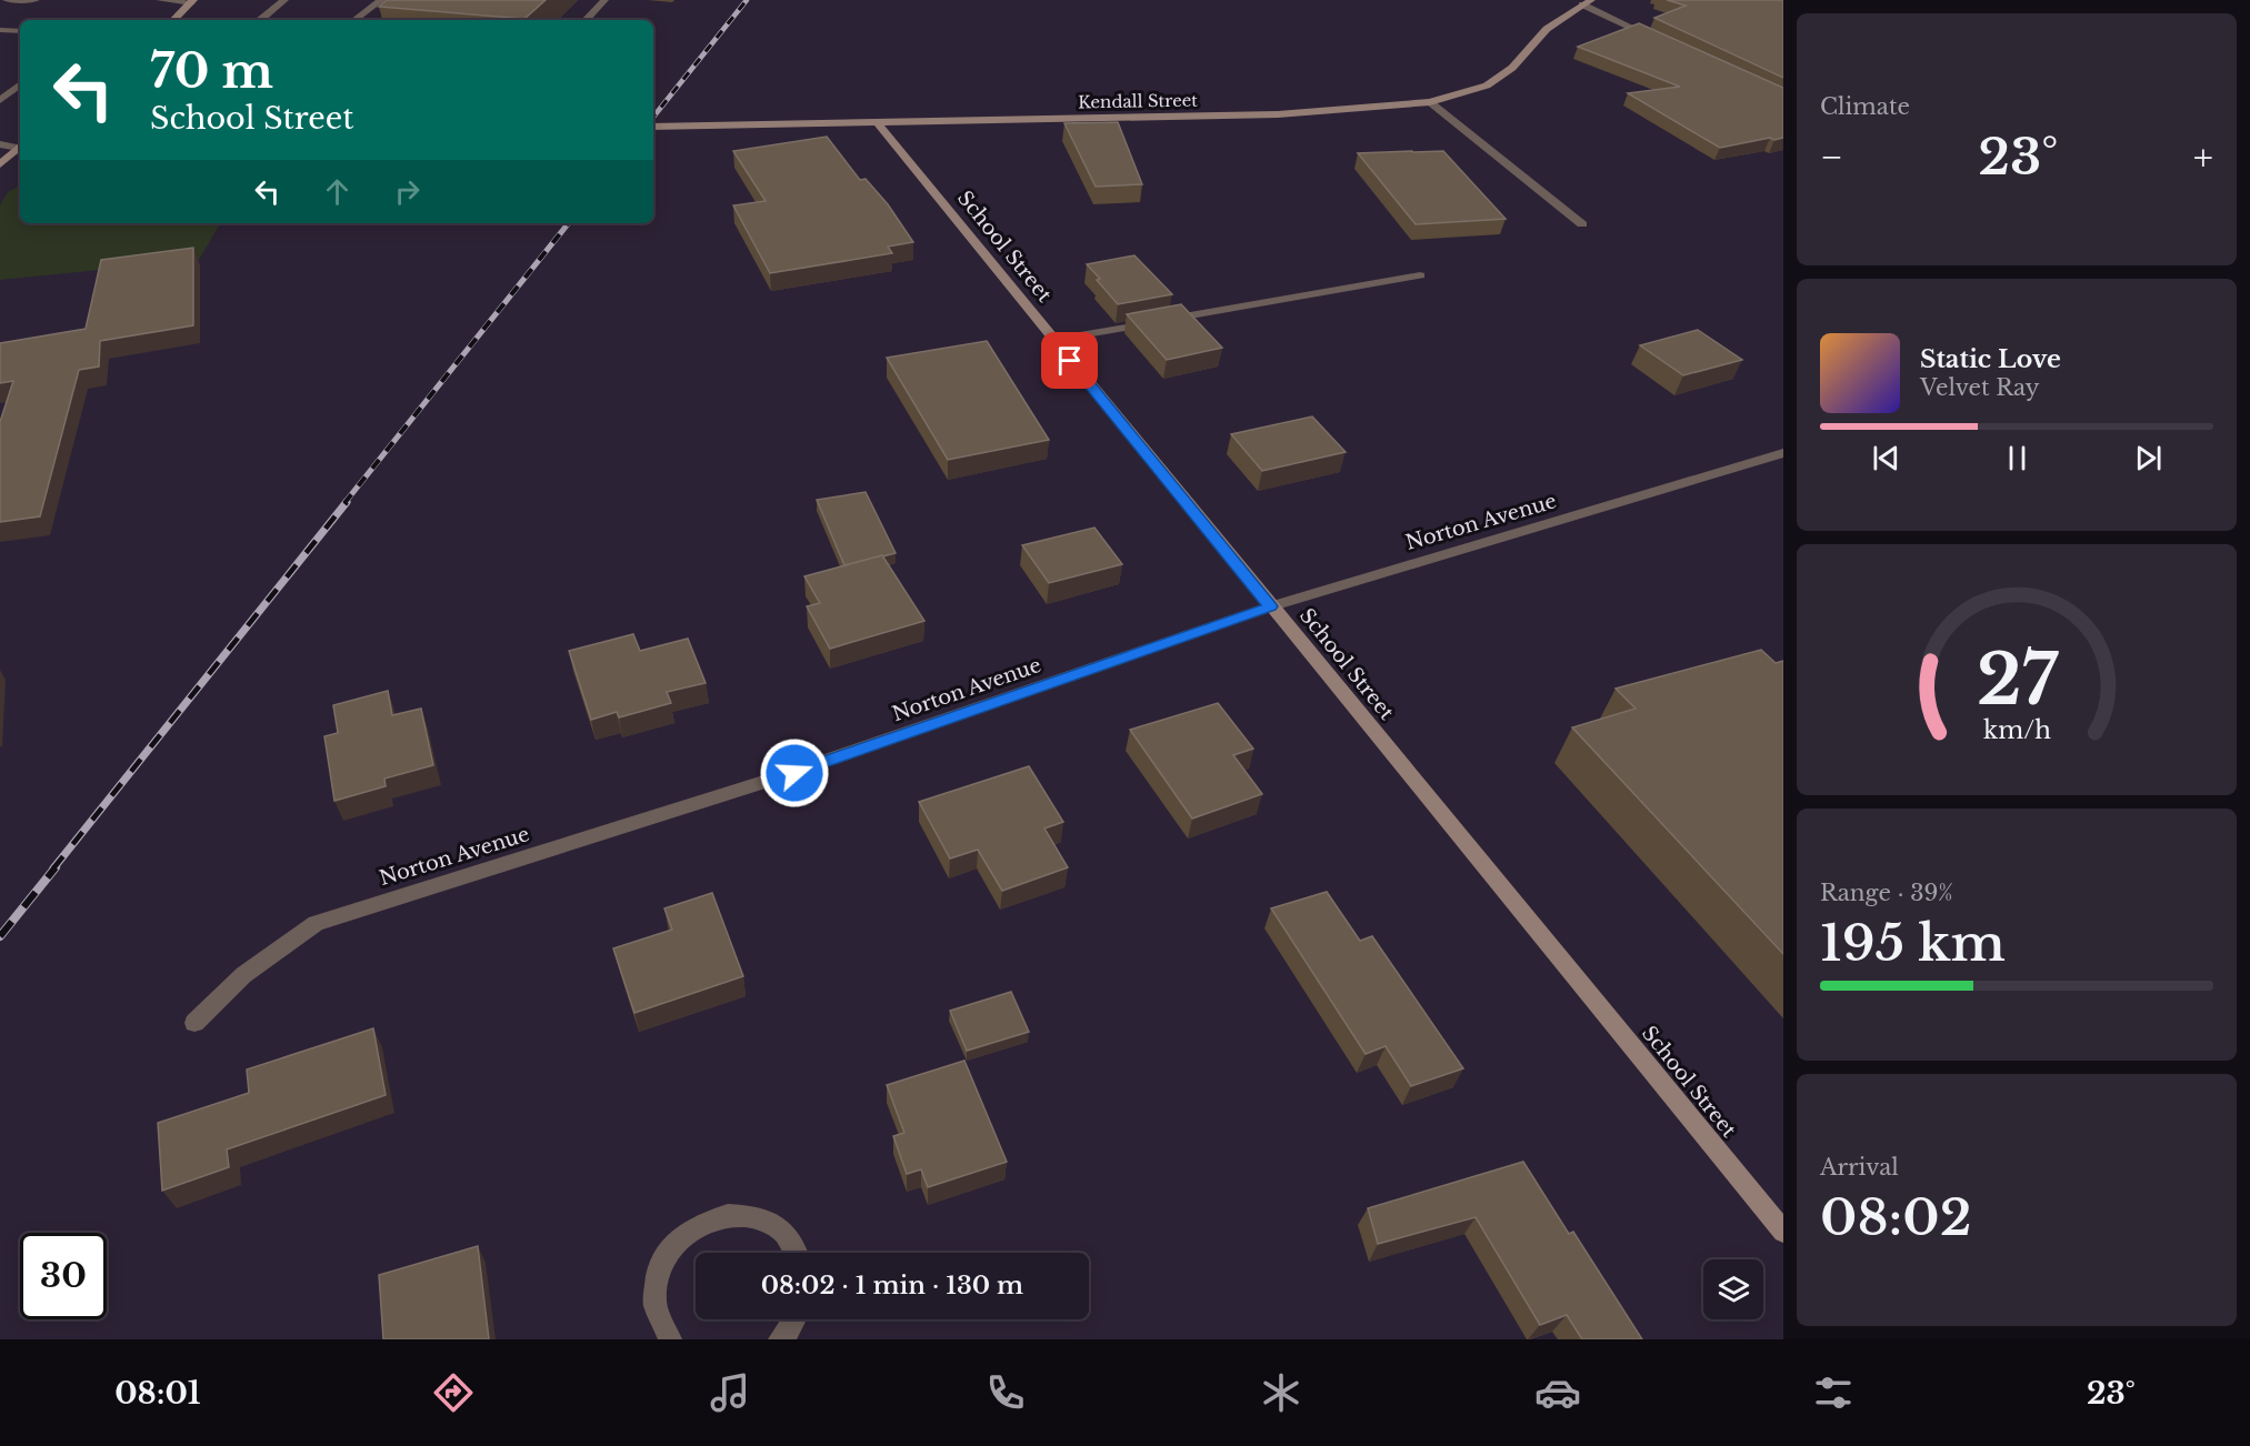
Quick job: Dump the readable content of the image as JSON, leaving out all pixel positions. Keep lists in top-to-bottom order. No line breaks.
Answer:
{"streets":{"street":["Kendall Street","School Street","Norton Avenue"]},"crossings":[["Kendall Street","School Street"],["School Street","Norton Avenue"]],"page":{"tile":["Climate",["Range · 39%","195 km"],["Arrival","08:02"]],"turn":["70 m","School Street"],"heat":["−","23°","+"],"song":["Static Love","Velvet Ray"],"limit":"30","trip":"08:02 · 1 min · 130 m","tabs":["08:01","23°"],"gauge":["27","km/h"]}}
